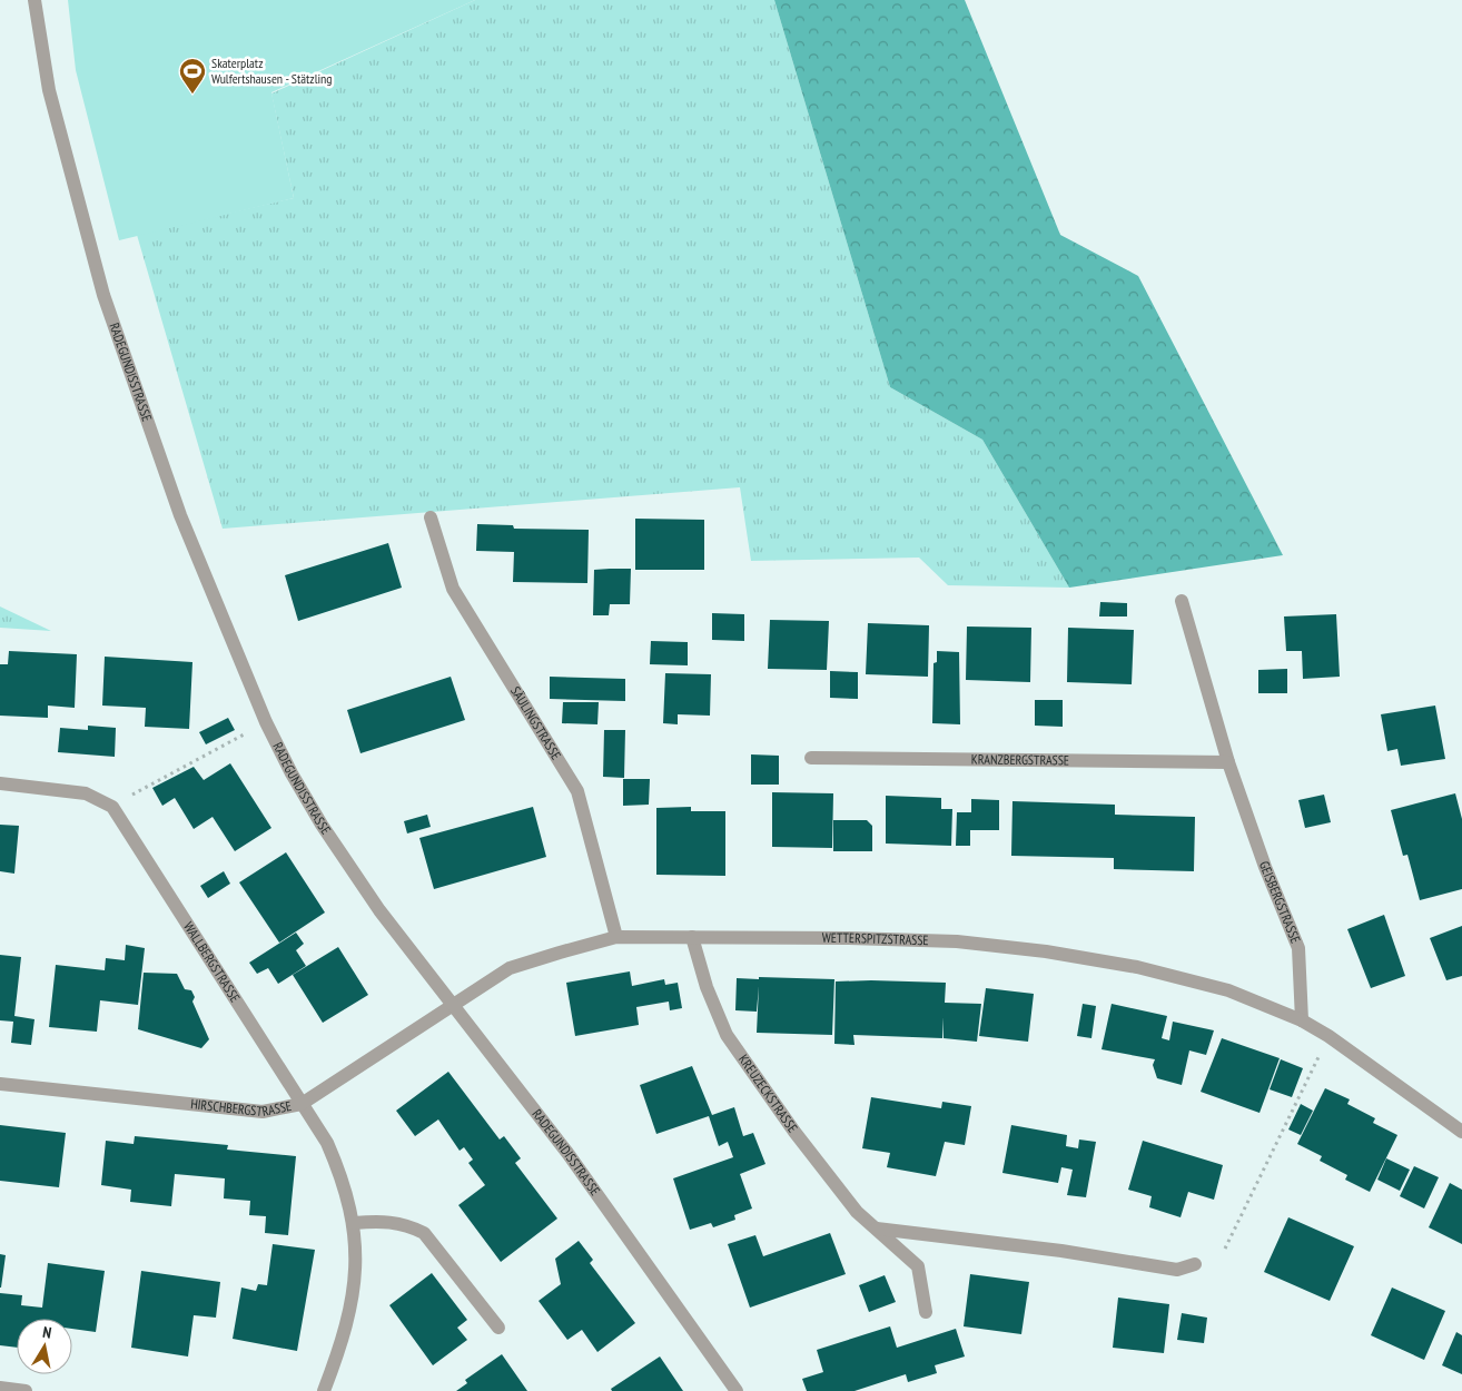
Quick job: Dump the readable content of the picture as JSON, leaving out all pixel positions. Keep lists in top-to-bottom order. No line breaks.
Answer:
{"streets":{"street":["RADEGUNDISSTRASSE","SÄULINGSTRASSE","KRANZBERGSTRASSE","GEISBERGSTRASSE","WETTERSPITZSTRASSE","WALLBERGSTRASSE","KREUZECKSTRASSE","HIRSCHBERGSTRASSE"]},"crossings":[["RADEGUNDISSTRASSE","WETTERSPITZSTRASSE"],["RADEGUNDISSTRASSE","HIRSCHBERGSTRASSE"],["SÄULINGSTRASSE","WETTERSPITZSTRASSE"],["KRANZBERGSTRASSE","GEISBERGSTRASSE"],["GEISBERGSTRASSE","WETTERSPITZSTRASSE"],["WETTERSPITZSTRASSE","KREUZECKSTRASSE"],["WETTERSPITZSTRASSE","HIRSCHBERGSTRASSE"],["WALLBERGSTRASSE","HIRSCHBERGSTRASSE"]],"places":{"sports":["Skaterplatz Wulfertshausen - Stätzling"]},"north":"top"}
